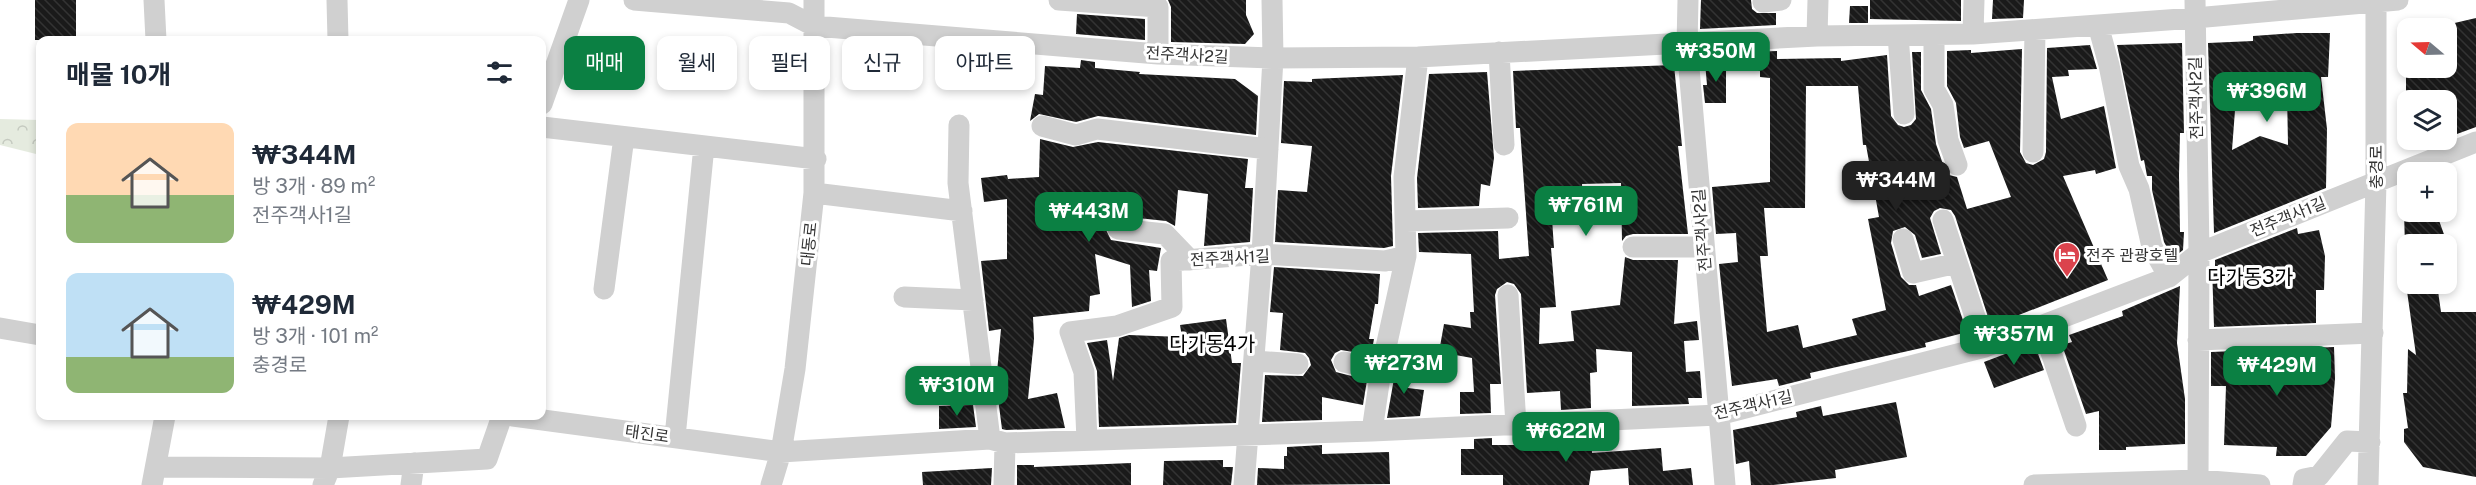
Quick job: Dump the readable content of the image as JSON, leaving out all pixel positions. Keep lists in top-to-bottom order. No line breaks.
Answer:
{"streets":{"street":["전주객사2길","충경로","전주객사1길","대동로","태진로"]},"crossings":[["전주객사2길","충경로"],["전주객사2길","전주객사1길"],["전주객사2길","대동로"],["충경로","전주객사1길"],["전주객사1길","대동로"],["전주객사1길","태진로"],["대동로","태진로"]],"districts":["다가동3가","다가동4가"],"places":{"hotel":["전주 관광호텔"]},"north":"left","page":{"map_buttons":["+","−"],"price":["₩350M","₩396M","₩344M","₩761M","₩443M","₩357M","₩273M","₩429M","₩310M","₩622M"],"chip":["매매","월세","필터","신규","아파트"],"heading":"매물 10개","list":[{"name":"₩344M","note":"방 3개 · 89 m² · 전주객사1길"},{"name":"₩429M","note":"방 3개 · 101 m² · 충경로"}]}}
